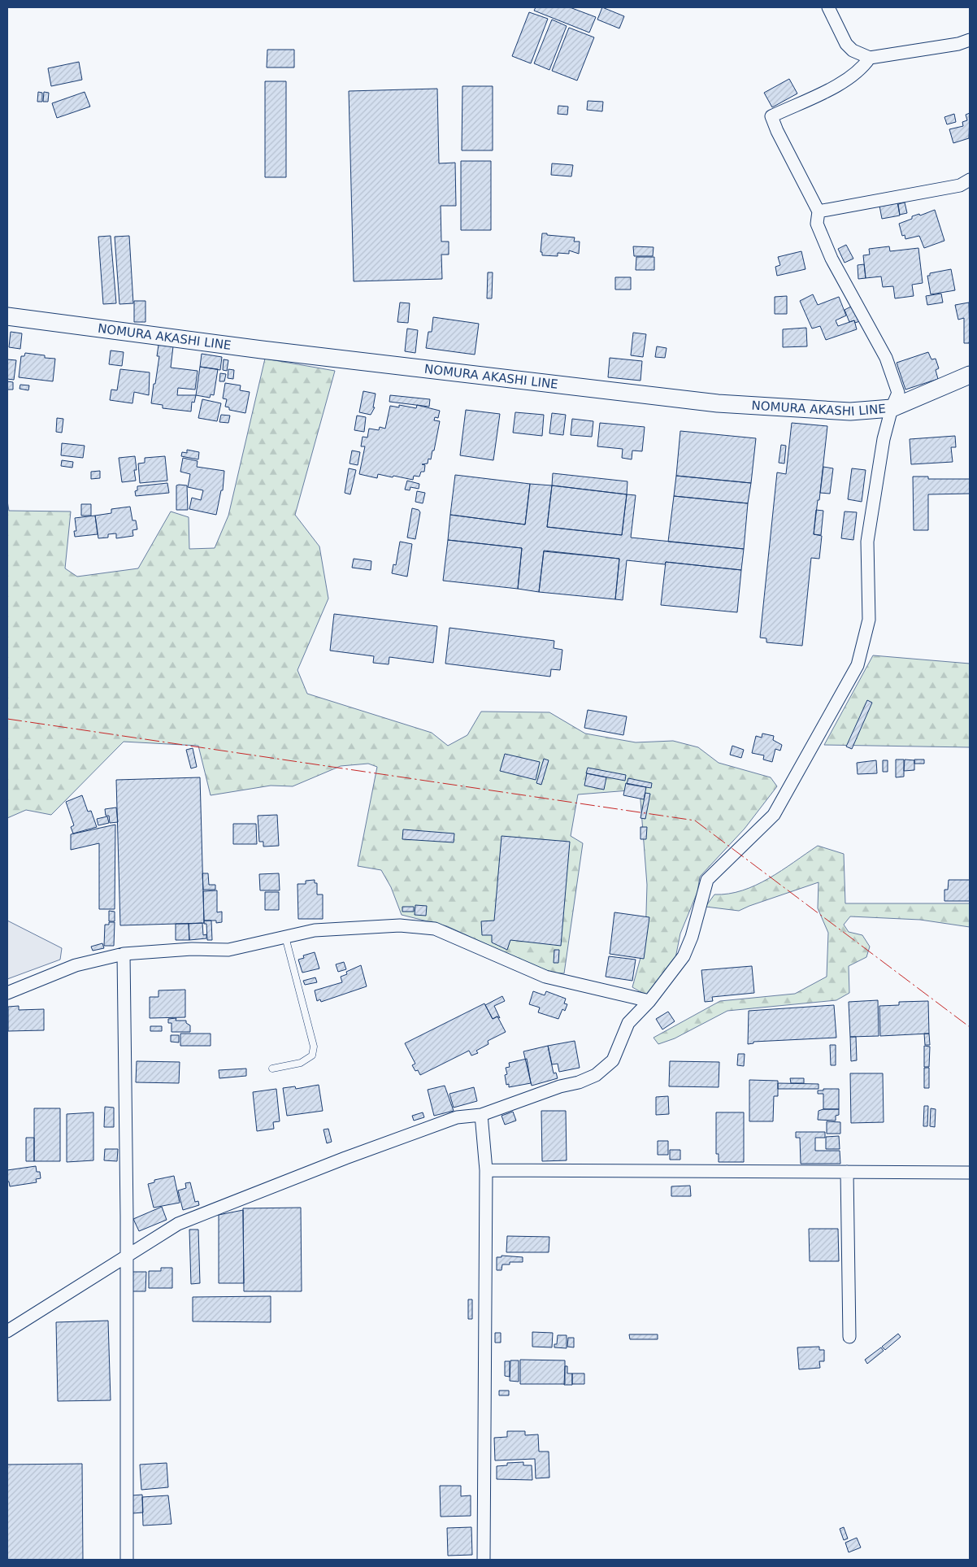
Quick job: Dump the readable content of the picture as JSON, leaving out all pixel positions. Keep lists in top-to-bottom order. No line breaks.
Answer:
{"streets":{"main road":["NOMURA AKASHI LINE"]}}
